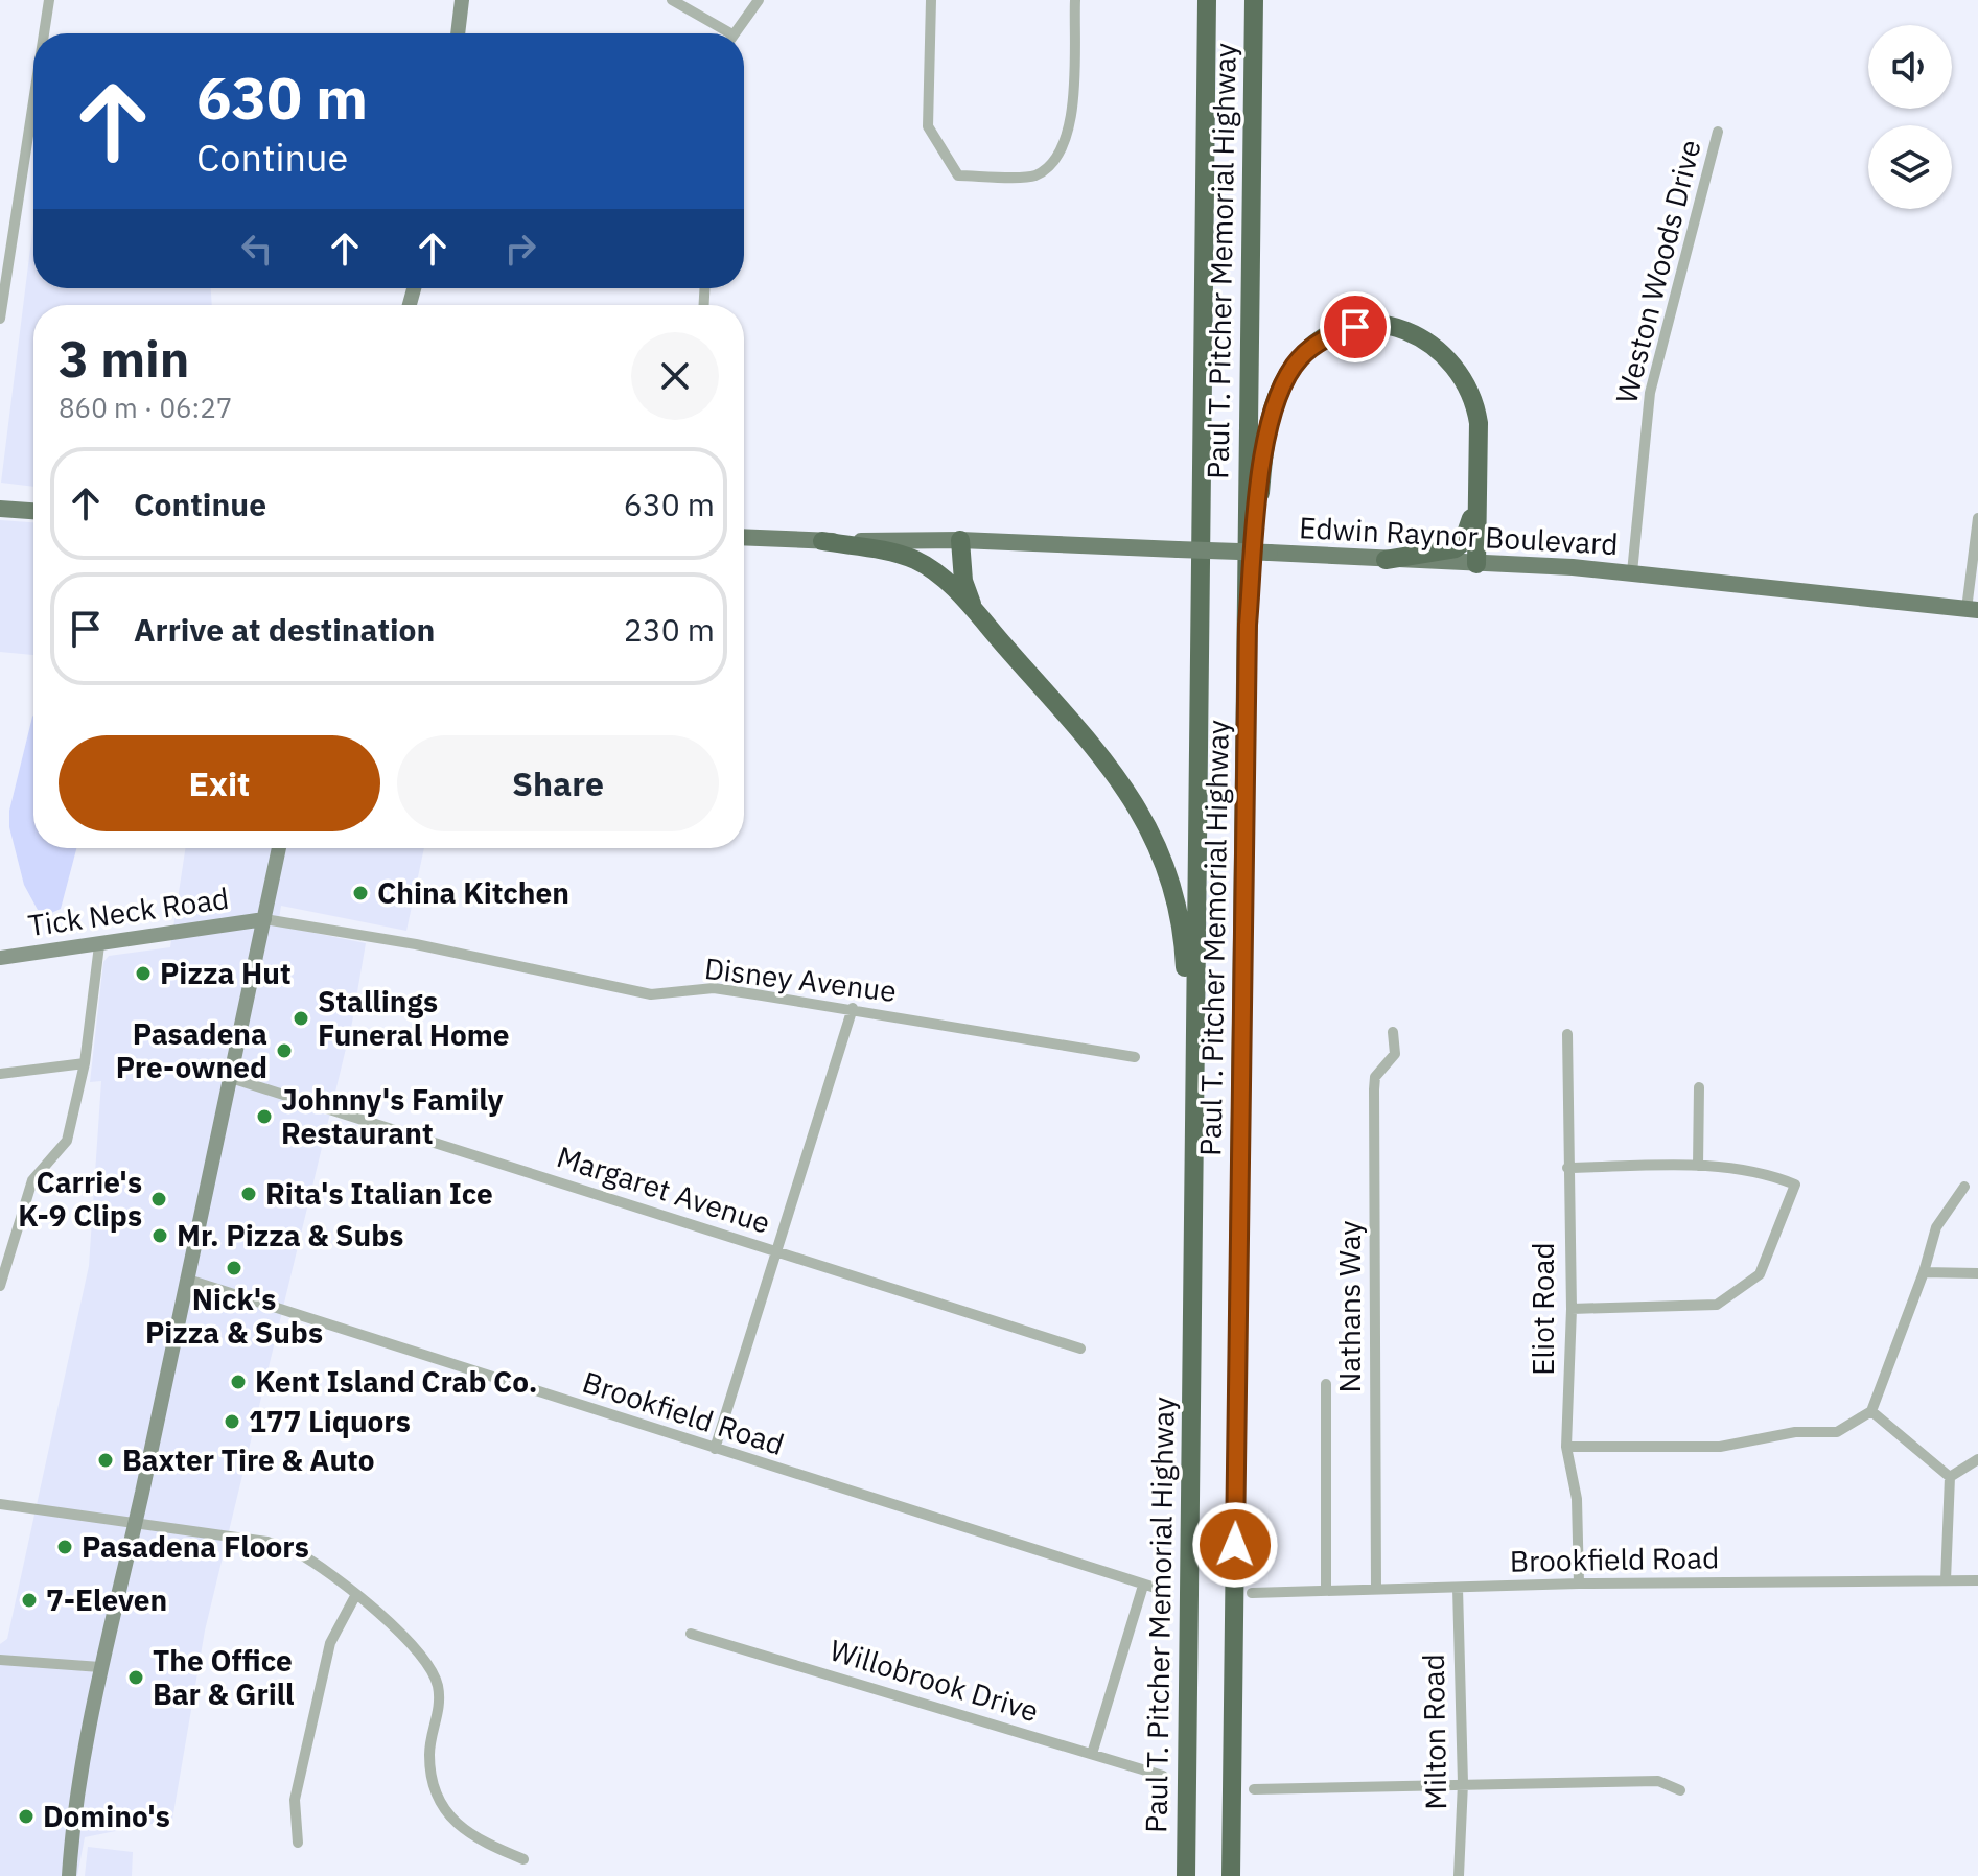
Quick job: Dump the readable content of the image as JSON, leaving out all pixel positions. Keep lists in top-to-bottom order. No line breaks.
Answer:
{"streets":{"highway":["Paul T. Pitcher Memorial Highway"],"main road":["Edwin Raynor Boulevard","Tick Neck Road"],"street":["Weston Woods Drive","Disney Avenue","Margaret Avenue","Nathans Way","Eliot Road","Brookfield Road","Willobrook Drive","Milton Road"]},"crossings":[["Weston Woods Drive","Edwin Raynor Boulevard"],["Tick Neck Road","Disney Avenue"],["Nathans Way","Brookfield Road"],["Eliot Road","Brookfield Road"],["Brookfield Road","Milton Road"]],"places":["China Kitchen","Pizza Hut","Stallings Funeral Home","Pasadena Pre-owned","Johnny's Family Restaurant","Rita's Italian Ice","Carrie's K-9 Clips","Mr. Pizza & Subs","Nick's Pizza & Subs","Kent Island Crab Co.","177 Liquors","Baxter Tire & Auto","Pasadena Floors","7-Eleven","The Office Bar & Grill","Domino's"],"page":{"turn":["630 m","Continue"],"heading":["3 min","860 m · 06:27"],"list":[{"name":"Continue","value":"630 m"},{"name":"Arrive at destination","value":"230 m"}],"buttons":["Exit","Share"]}}
